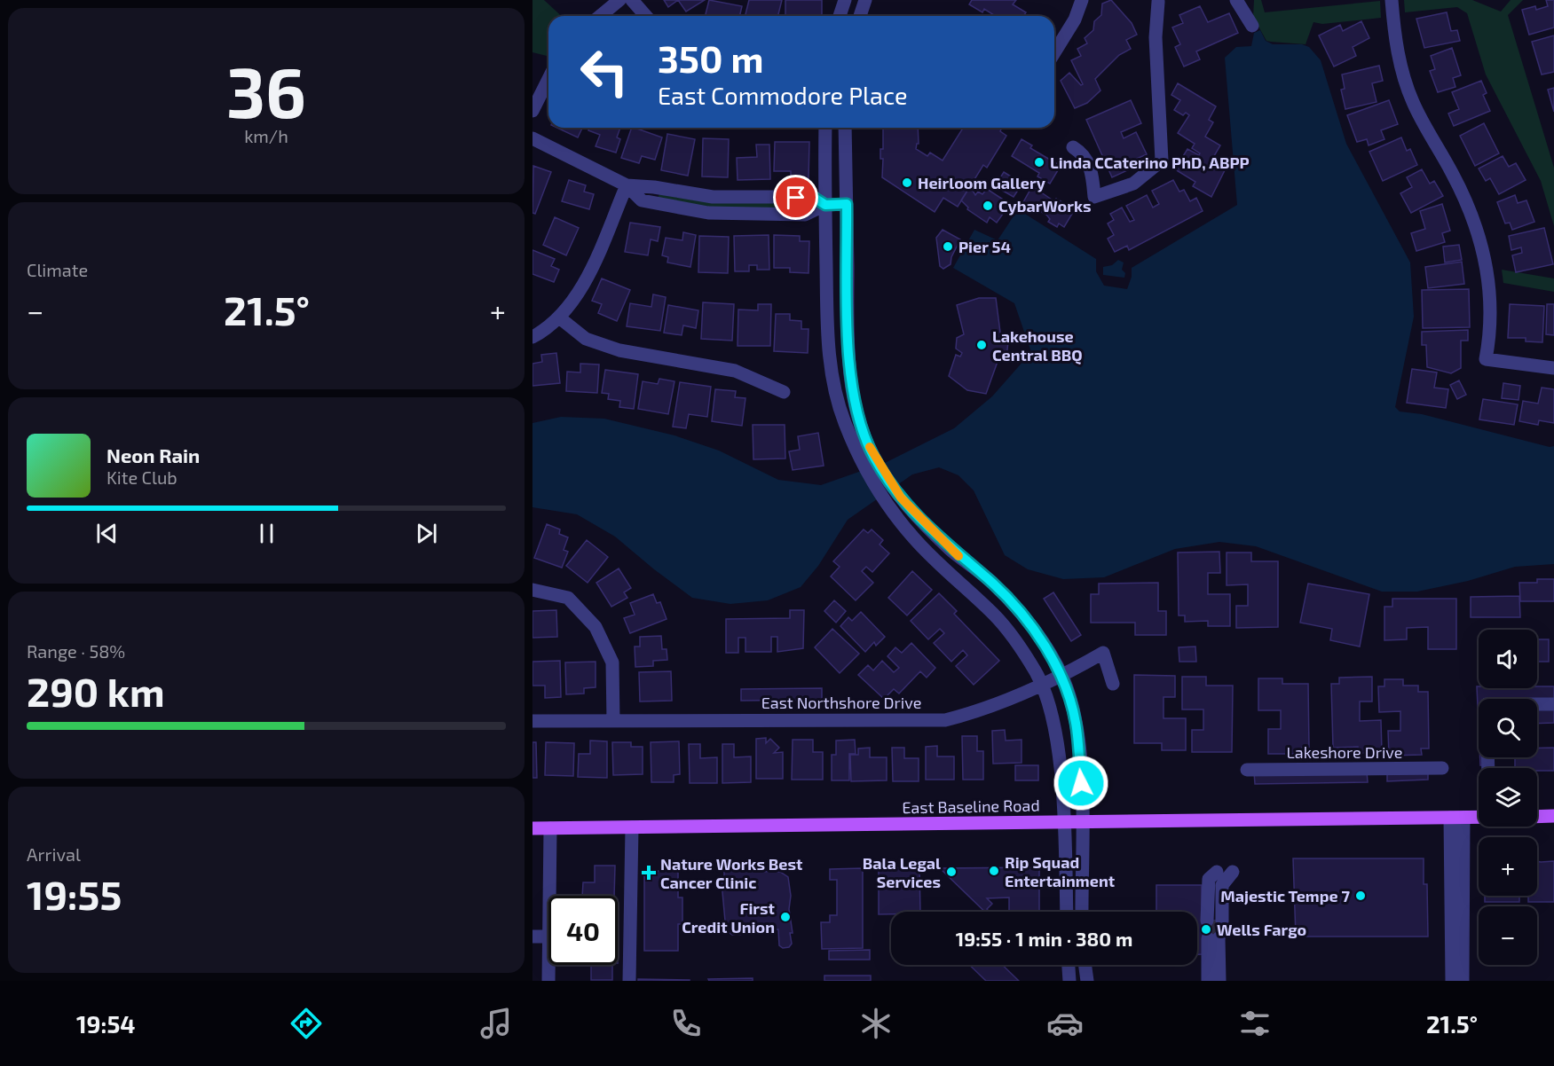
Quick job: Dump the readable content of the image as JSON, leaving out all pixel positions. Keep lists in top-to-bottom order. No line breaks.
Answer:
{"streets":{"main road":["East Baseline Road"],"street":["East Northshore Drive","Lakeshore Drive"]},"places":{"other":["Linda CCaterino PhD, ABPP","Heirloom Gallery","CybarWorks","Pier 54","Lakehouse Central BBQ","Rip Squad Entertainment","Bala Legal Services","Majestic Tempe 7","First Credit Union","Wells Fargo"],"health":["Nature Works Best Cancer Clinic"]},"page":{"tile":[["36","km/h"],"Climate",["Range · 58%","290 km"],["Arrival","19:55"]],"turn":["350 m","East Commodore Place"],"heat":["−","21.5°","+"],"song":["Neon Rain","Kite Club"],"map_buttons":["+","−"],"limit":"40","trip":"19:55 · 1 min · 380 m","tabs":["19:54","21.5°"]}}
